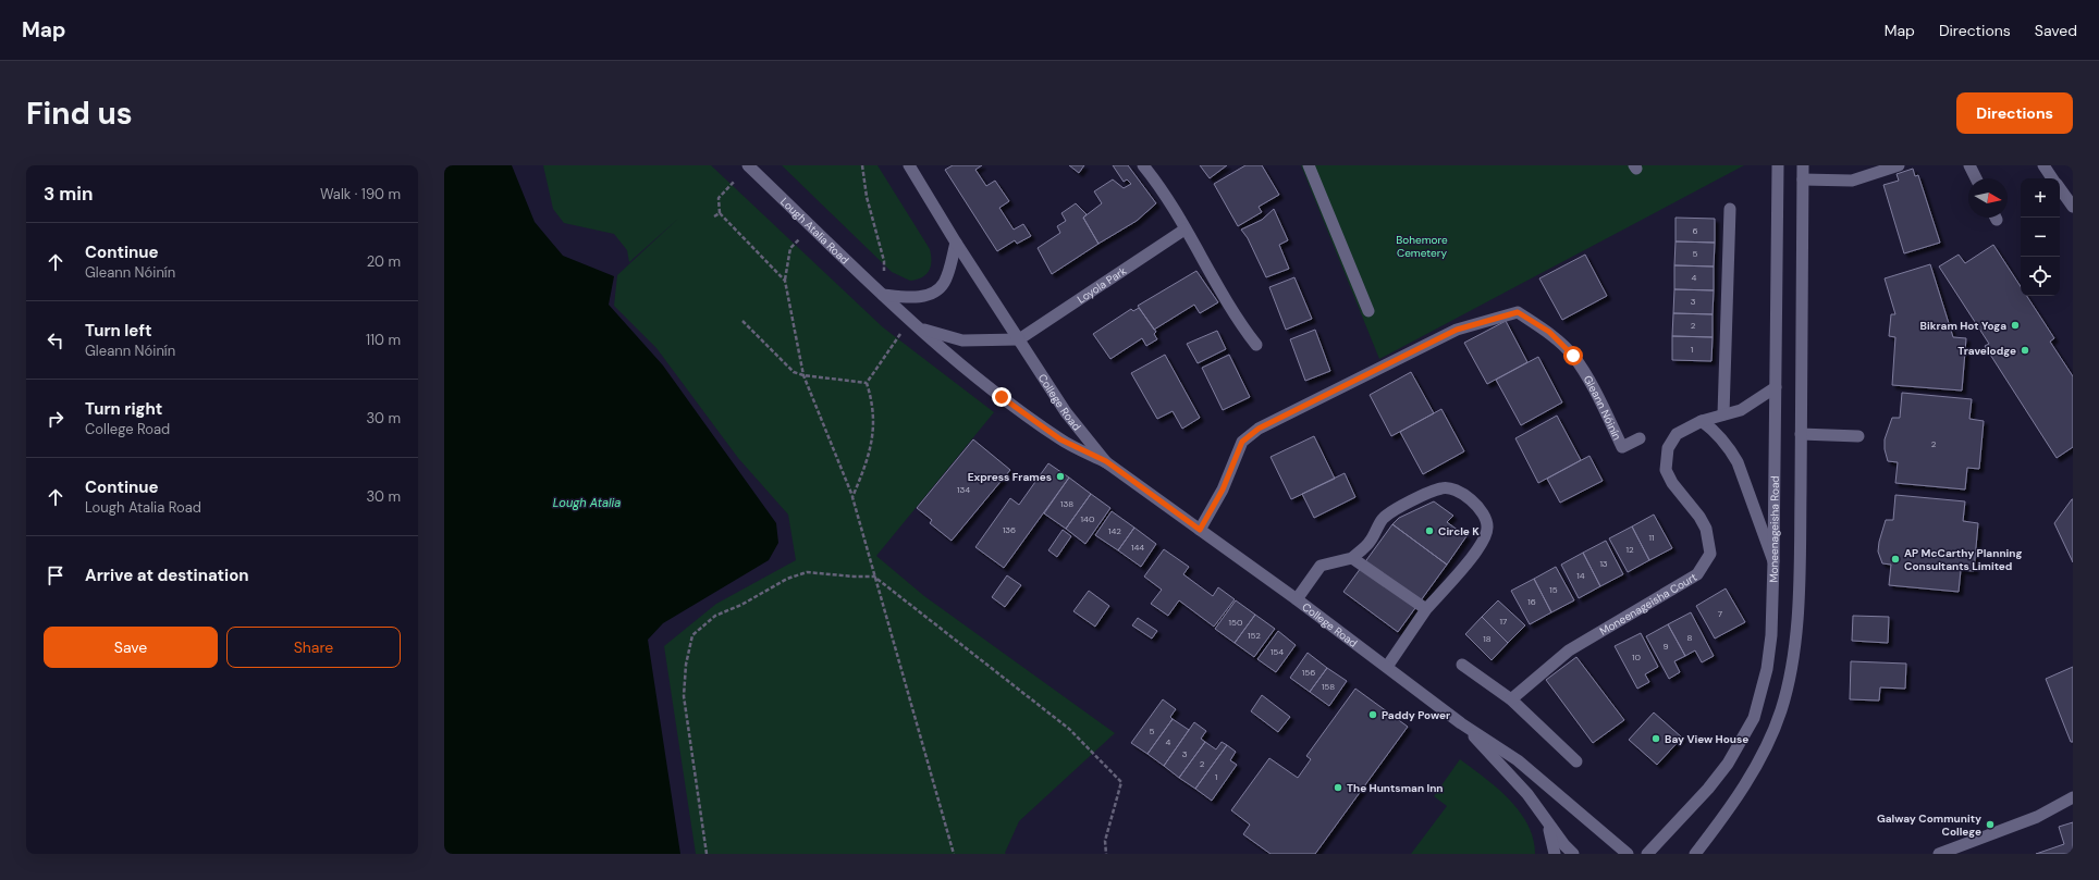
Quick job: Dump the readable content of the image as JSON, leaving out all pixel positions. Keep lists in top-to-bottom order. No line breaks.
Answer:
{"streets":{"main road":["Lough Atalia Road","Loyola Park","College Road","Gleann Nóinín","Moneenageisha Road","Moneenageisha Court"]},"crossings":[["Lough Atalia Road","Loyola Park"],["Lough Atalia Road","College Road"],["Loyola Park","College Road"],["College Road","Gleann Nóinín"],["Moneenageisha Road","Moneenageisha Court"]],"water":["Lough Atalia"],"parks":["Bohemore Cemetery"],"places":["Bikram Hot Yoga","Travelodge","Express Frames","Circle K","AP McCarthy Planning Consultants Limited","Paddy Power","Bay View House","The Huntsman Inn","Galway Community College"],"house_numbers":["6","5","4","3","2","1","2","134","138","140","136","142","11","144","12","13","14","15","16","7","17","150","152","8","18","9","154","10","156","158","5","4","3","2","1"],"north":"right","page":{"header":"Map","nav":["Map","Directions","Saved"],"buttons":["Directions",["Save","Share"]],"title":"Find us","heading":["3 min","Walk · 190 m"],"map_buttons":["+","−"],"list":[["Continue","Gleann Nóinín","20 m"],["Turn left","Gleann Nóinín","110 m"],["Turn right","College Road","30 m"],["Continue","Lough Atalia Road","30 m"],"Arrive at destination"]}}
